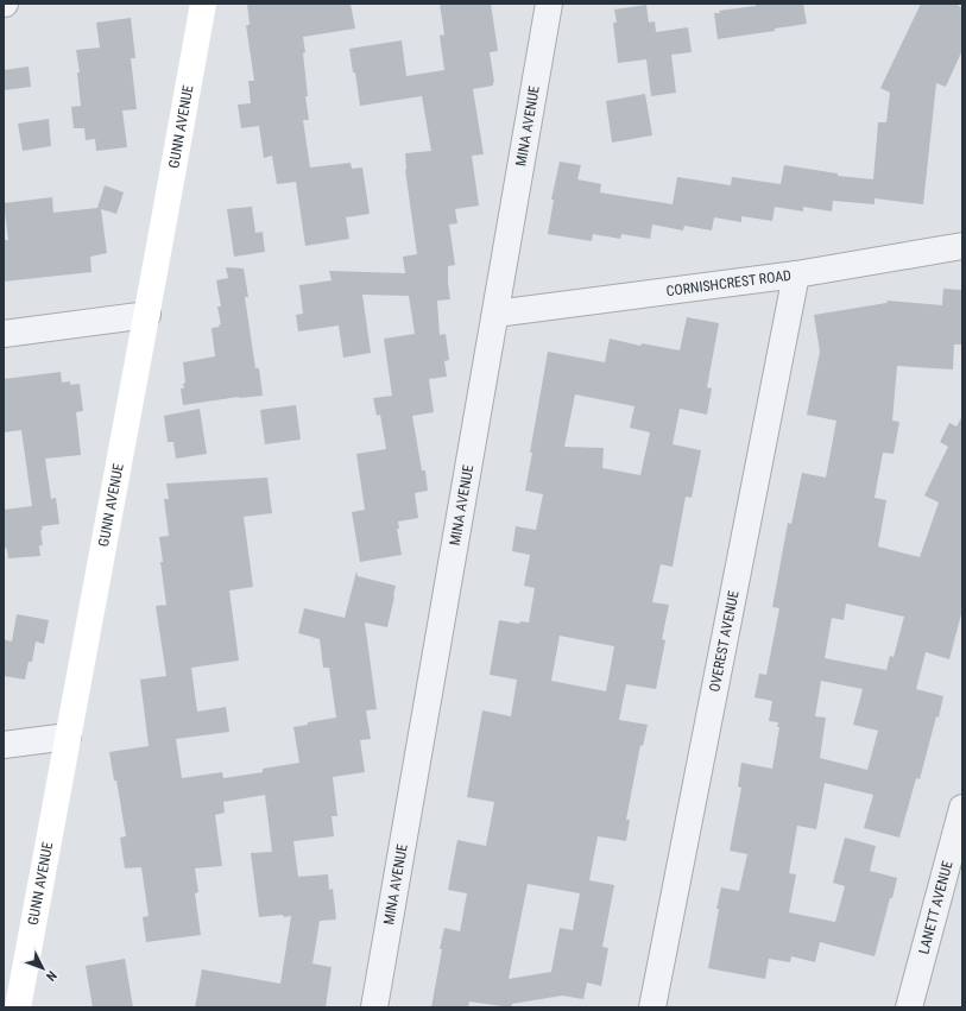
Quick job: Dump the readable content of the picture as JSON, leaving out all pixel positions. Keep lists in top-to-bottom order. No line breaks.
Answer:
{"streets":{"street":["MINA AVENUE","GUNN AVENUE","CORNISHCREST ROAD","OVEREST AVENUE","LANETT AVENUE"]},"crossings":[["MINA AVENUE","CORNISHCREST ROAD"],["CORNISHCREST ROAD","OVEREST AVENUE"]],"north":"bottom right"}
